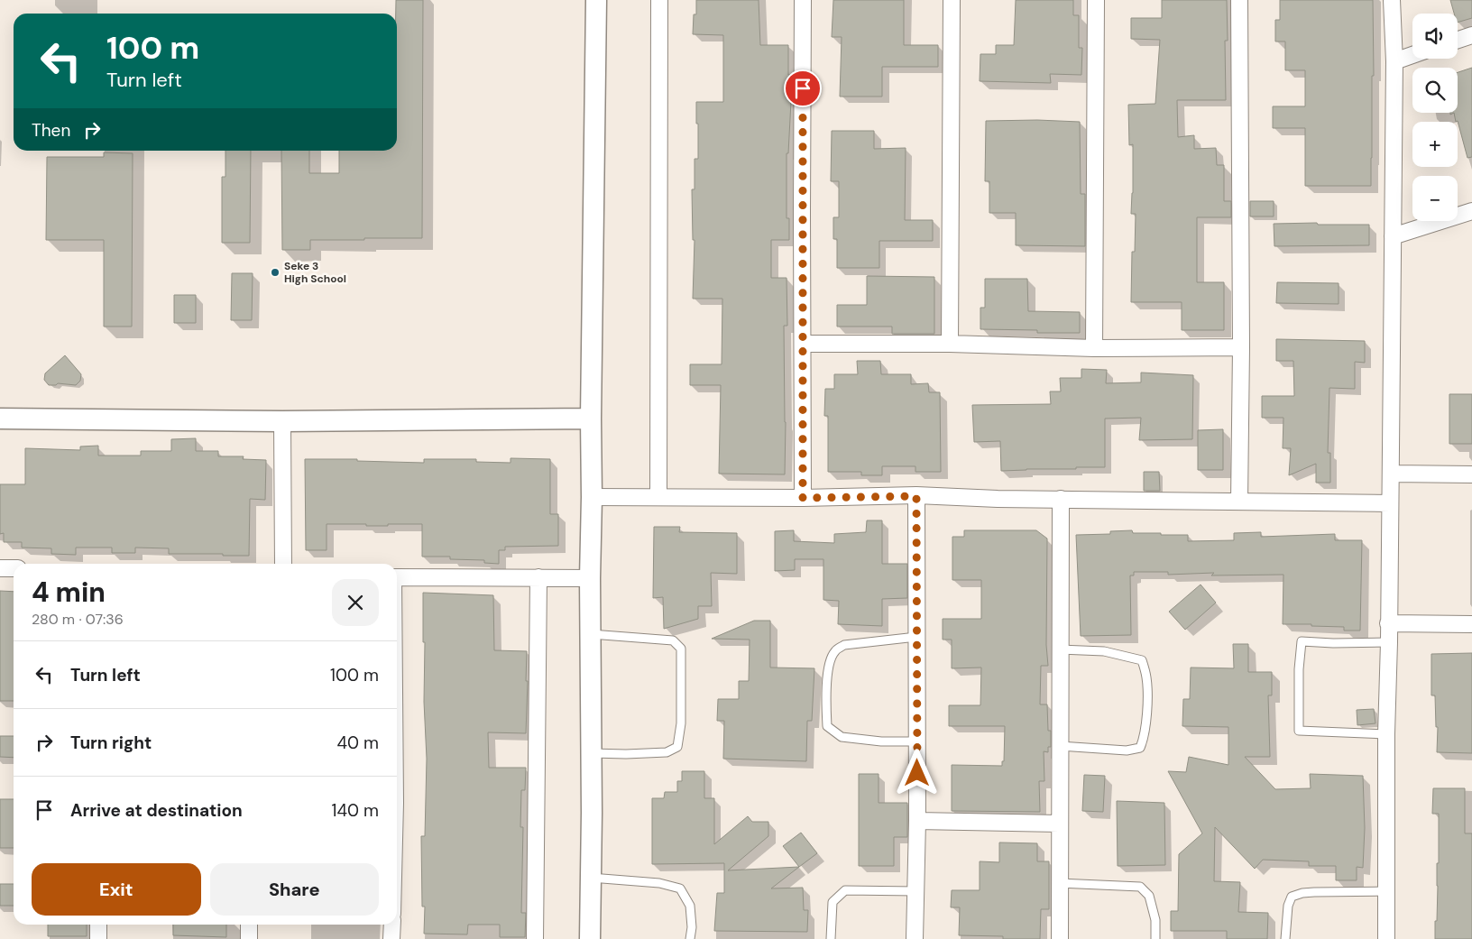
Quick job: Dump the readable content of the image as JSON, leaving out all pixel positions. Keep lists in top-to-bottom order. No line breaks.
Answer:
{"places":["Seke 3 High School"],"page":{"map_buttons":["+","−"],"turn":["100 m","Turn left"],"then":"Then","heading":["4 min","280 m · 07:36"],"list":[{"name":"Turn left","value":"100 m"},{"name":"Turn right","value":"40 m"},{"name":"Arrive at destination","value":"140 m"}],"buttons":["Exit","Share"]}}
